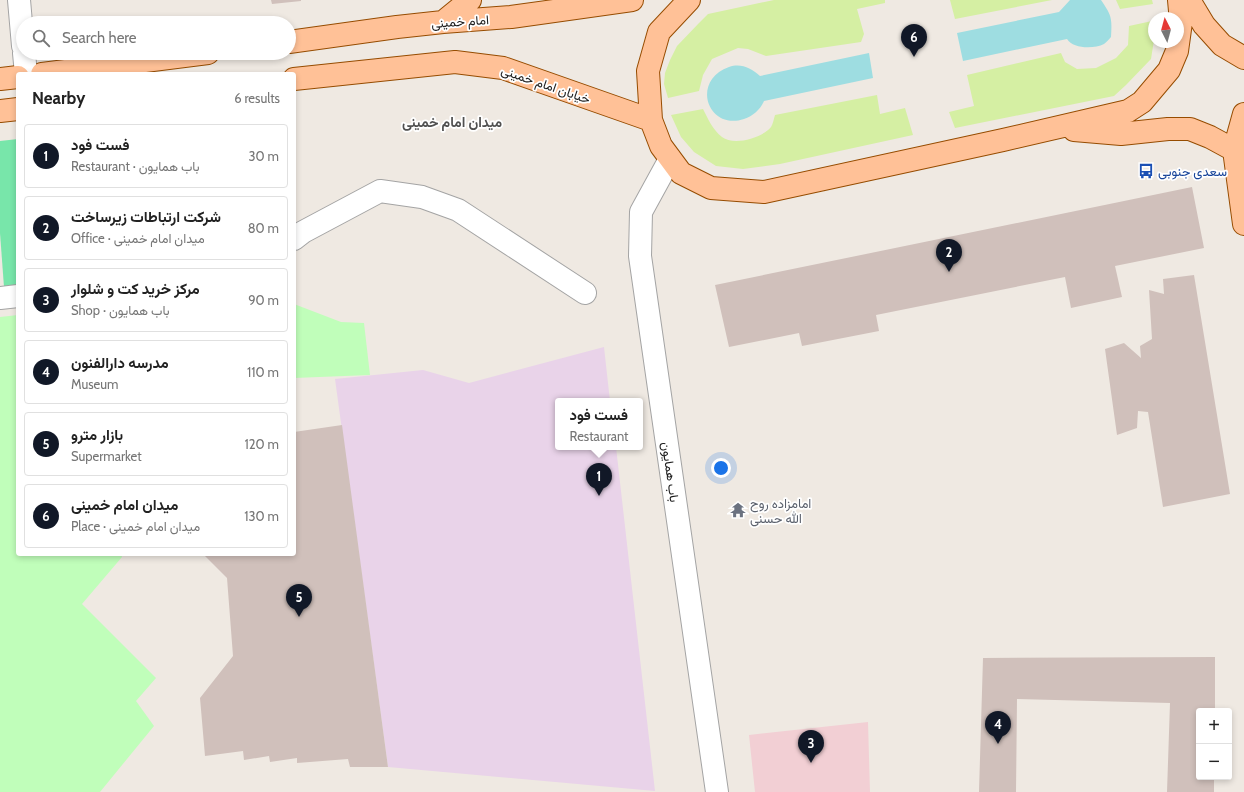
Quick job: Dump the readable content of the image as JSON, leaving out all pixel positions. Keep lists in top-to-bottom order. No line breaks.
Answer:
{"streets":{"main road":["امام خمینی","خیابان امام خمینی"],"street":["باب همایون"]},"districts":["میدان امام خمینی"],"places":{"bus stop":["سعدی جنوبی"],"temple":["امامزاده روح الله حسنی"]},"north":"top","page":{"search":"Search here","pins":["6","2","1","5","4","3"],"heading":["Nearby","6 results"],"list":[{"mark":"1","name":"فست فود","note":"Restaurant · باب همایون","value":"30 m"},{"mark":"2","name":"شرکت ارتباطات زیرساخت","note":"Office · میدان امام خمینی","value":"80 m"},{"mark":"3","name":"مرکز خرید کت و شلوار","note":"Shop · باب همایون","value":"90 m"},{"mark":"4","name":"مدرسه دارالفنون","note":"Museum","value":"110 m"},{"mark":"5","name":"بازار مترو","note":"Supermarket","value":"120 m"},{"mark":"6","name":"میدان امام خمینی","note":"Place · میدان امام خمینی","value":"130 m"}],"popup":["فست فود","Restaurant"],"map_buttons":["+","−"]}}
